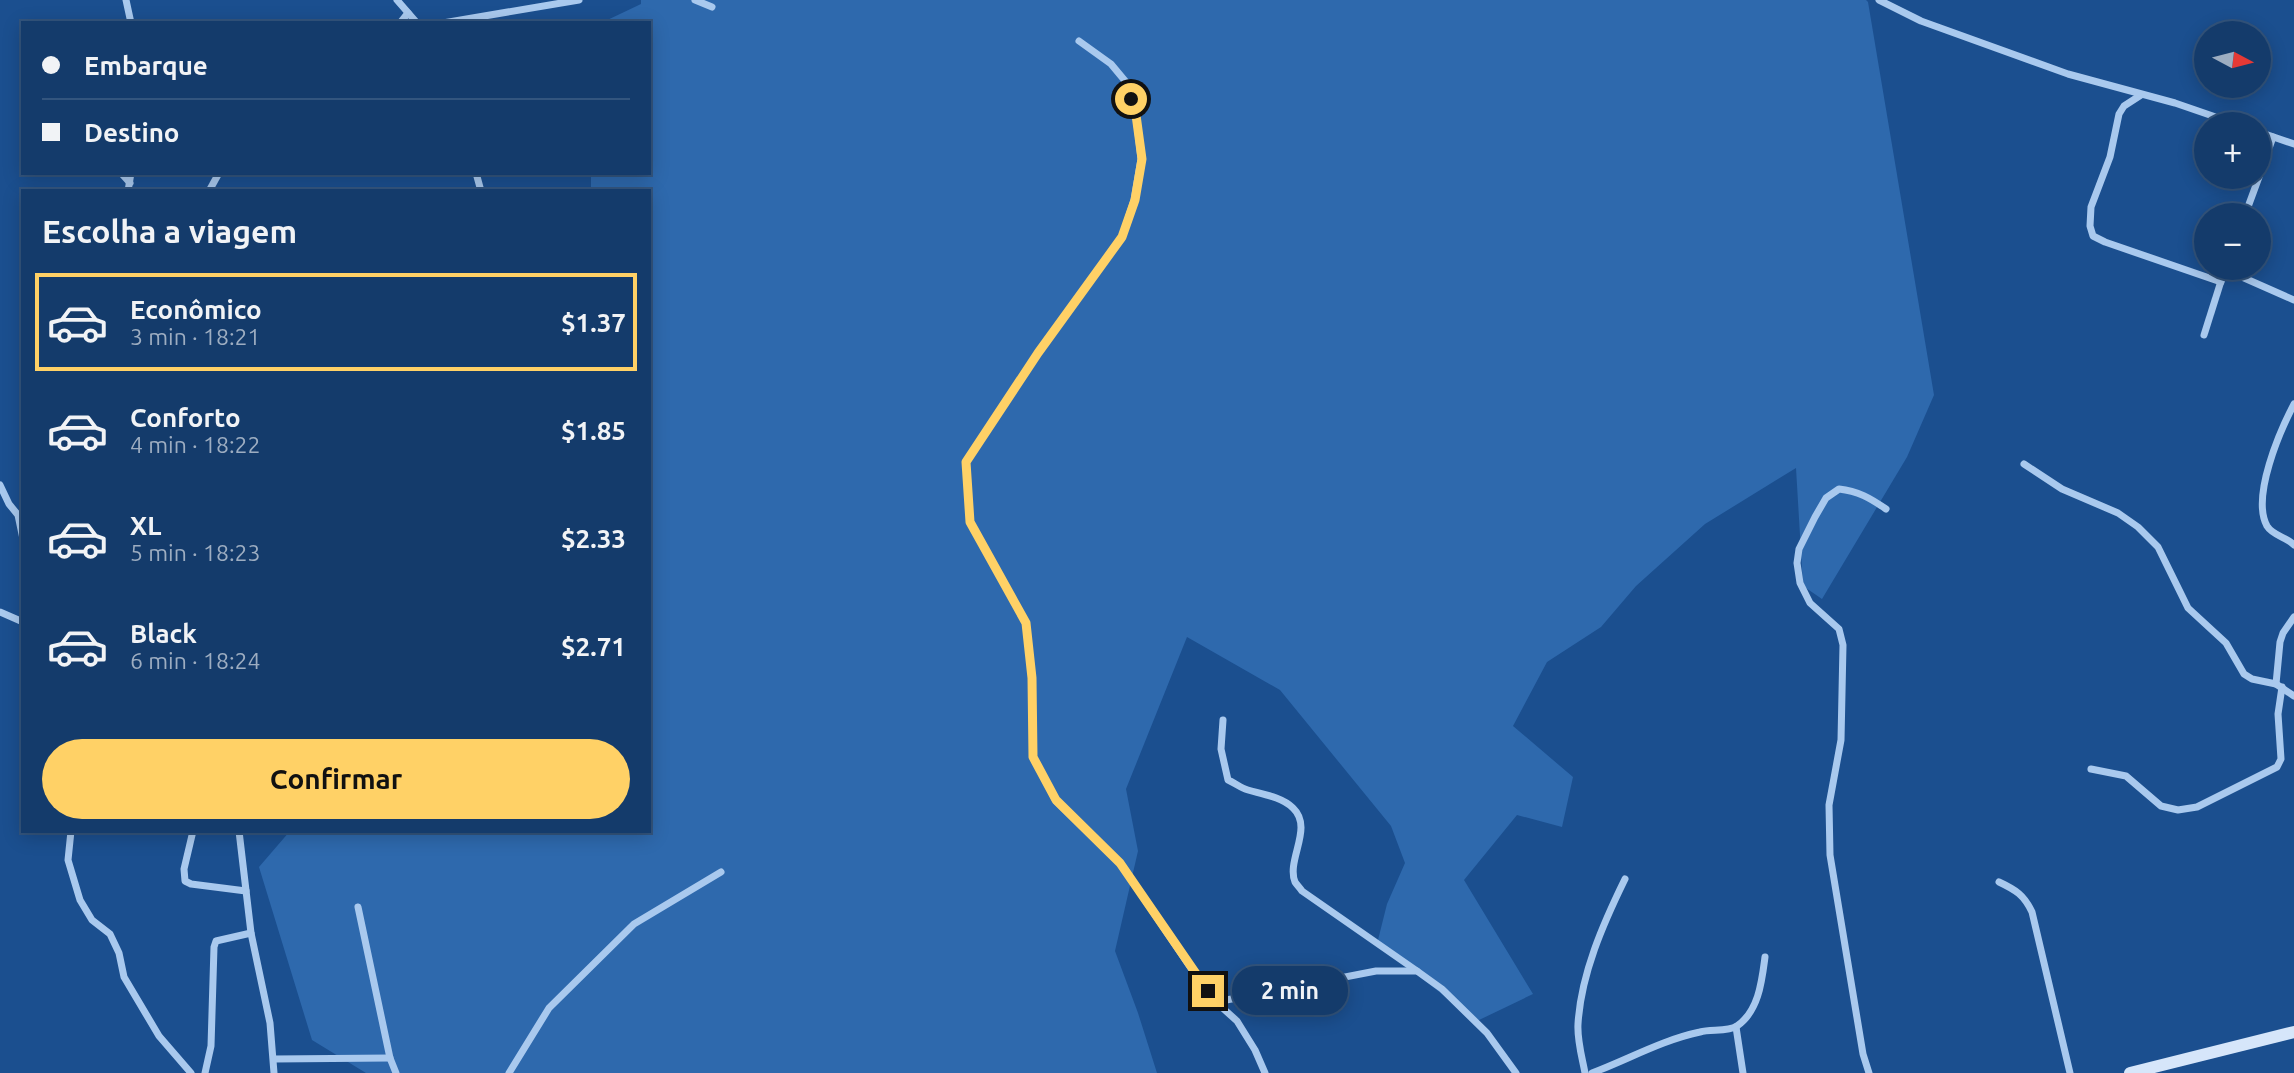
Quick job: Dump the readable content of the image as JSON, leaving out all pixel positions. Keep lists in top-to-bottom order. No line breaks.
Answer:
{"north":"right","page":{"map_buttons":["+","−"],"banner":["Embarque","Destino"],"heading":"Escolha a viagem","list":[{"name":"Econômico","note":"3 min · 18:21","value":"$1.37"},{"name":"Conforto","note":"4 min · 18:22","value":"$1.85"},{"name":"XL","note":"5 min · 18:23","value":"$2.33"},{"name":"Black","note":"6 min · 18:24","value":"$2.71"}],"buttons":"Confirmar","bubble":"2 min"}}
